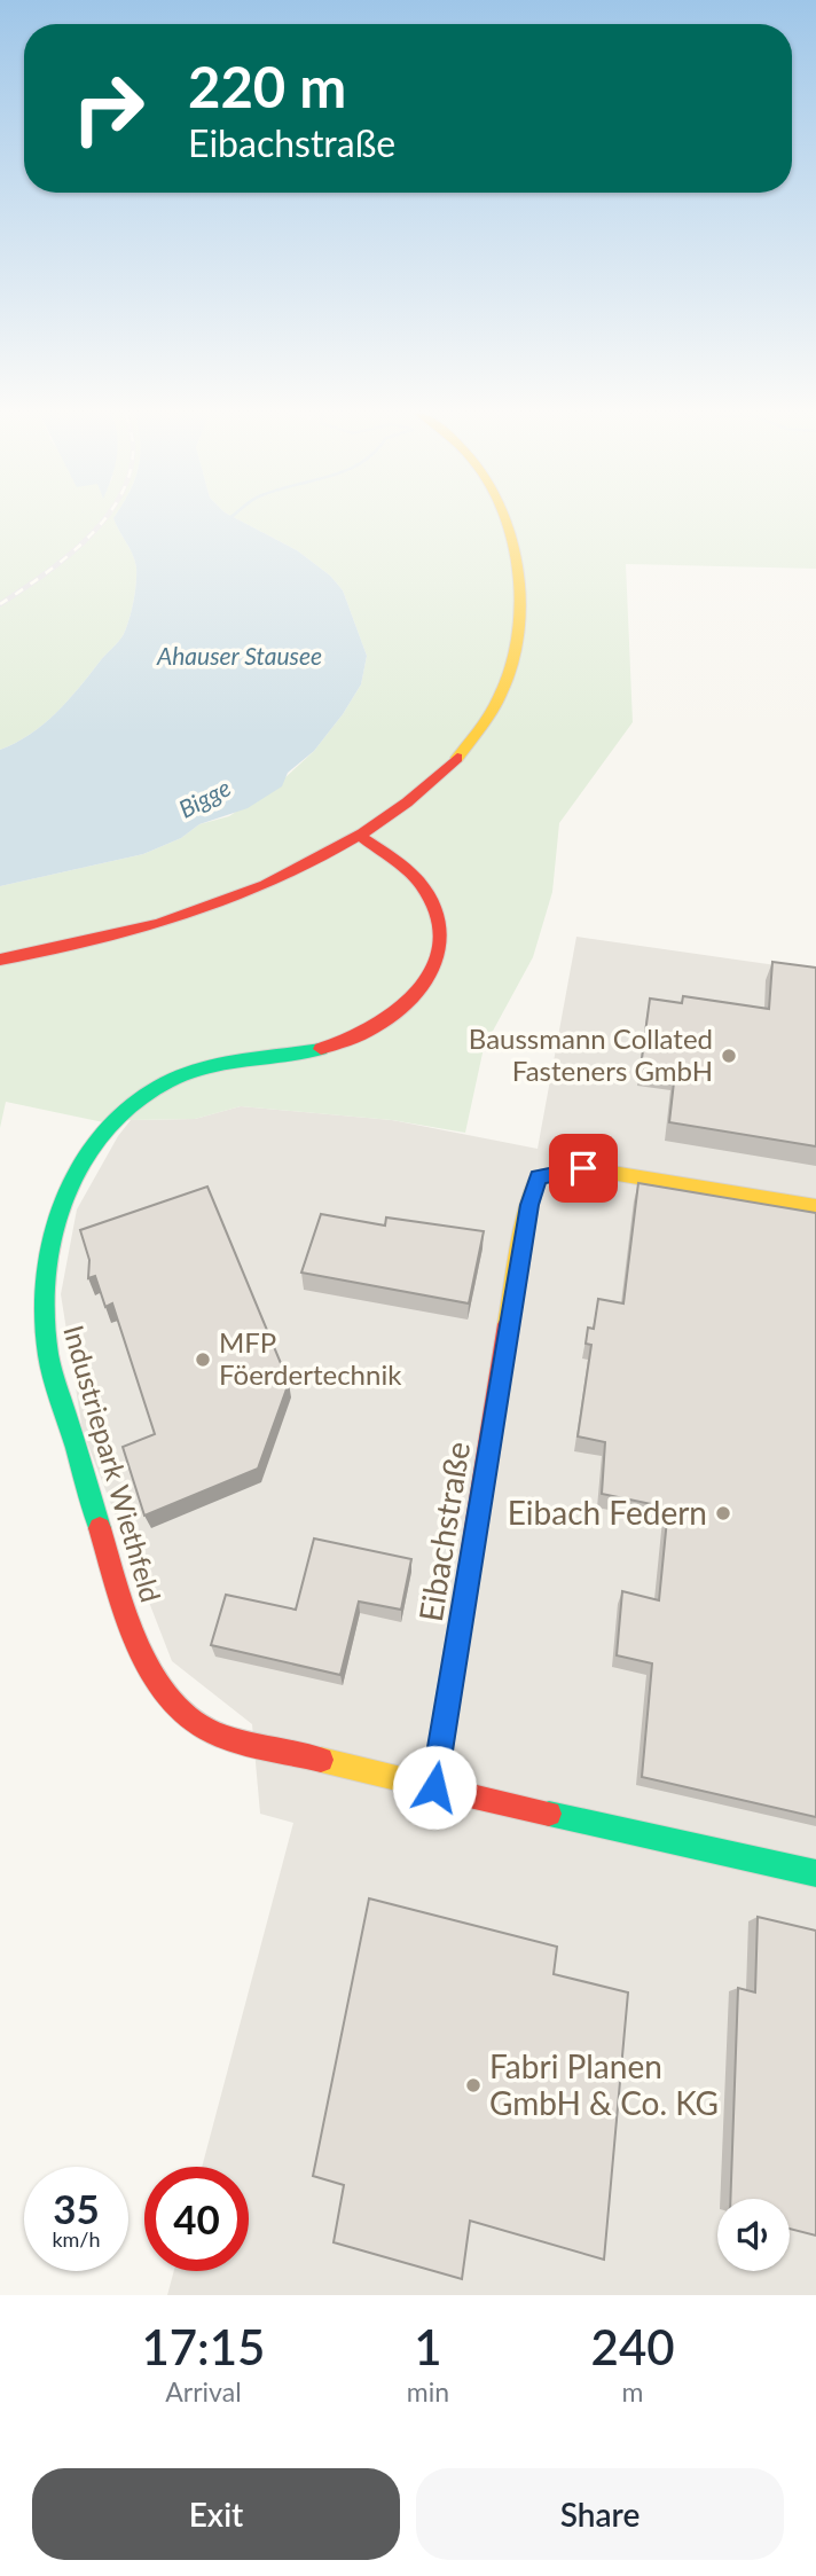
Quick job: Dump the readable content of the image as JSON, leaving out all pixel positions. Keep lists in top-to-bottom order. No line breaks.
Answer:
{"streets":{"street":["Industriepark Wiethfeld","Eibachstraße"]},"crossings":[["Industriepark Wiethfeld","Eibachstraße"]],"water":["Ahauser Stausee","Bigge"],"places":["Baussmann Collated Fasteners GmbH","MFP Föerdertechnik","Eibach Federn","Fabri Planen GmbH & Co. KG"],"page":{"turn":["220 m","Eibachstraße"],"speed":"35 km/h","limit":"40","eta":["17:15","Arrival","1","min","240","m"],"buttons":["Exit","Share"]}}
